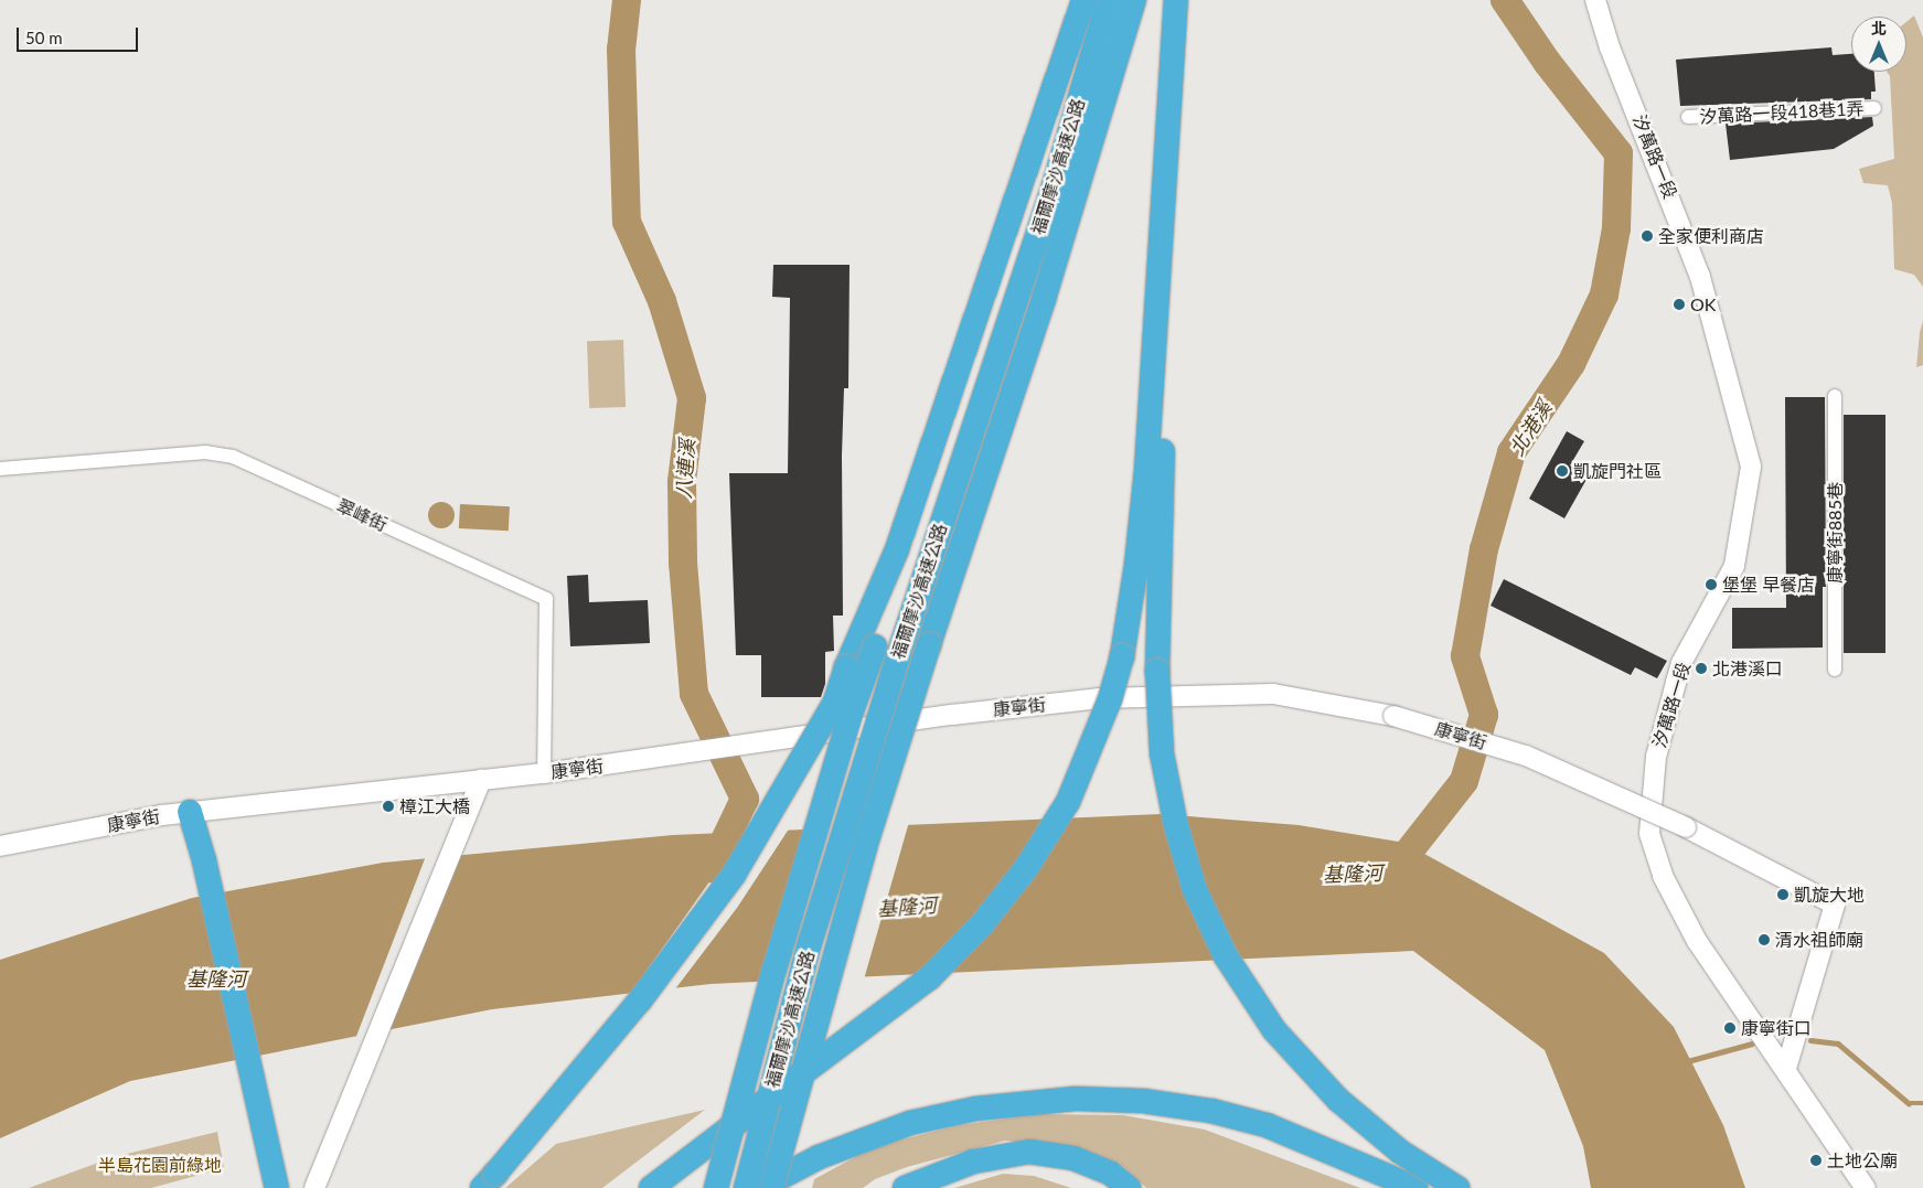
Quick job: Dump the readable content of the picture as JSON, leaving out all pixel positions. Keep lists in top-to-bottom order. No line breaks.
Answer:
{"streets":{"highway":["福爾摩沙高速公路"],"street":["汐萬路一段418巷1弄","汐萬路一段","翠峰街","康寧街885巷","康寧街"]},"crossings":[["汐萬路一段","康寧街"],["翠峰街","康寧街"]],"water":["北港溪","八連溪","基隆河"],"parks":["半島花園前綠地"],"places":["全家便利商店","OK","凱旋門社區","堡堡 早餐店","北港溪口","樟江大橋","凱旋大地","清水祖師廟","康寧街口","土地公廟"],"scale_bar":"50 m","north":"top"}
